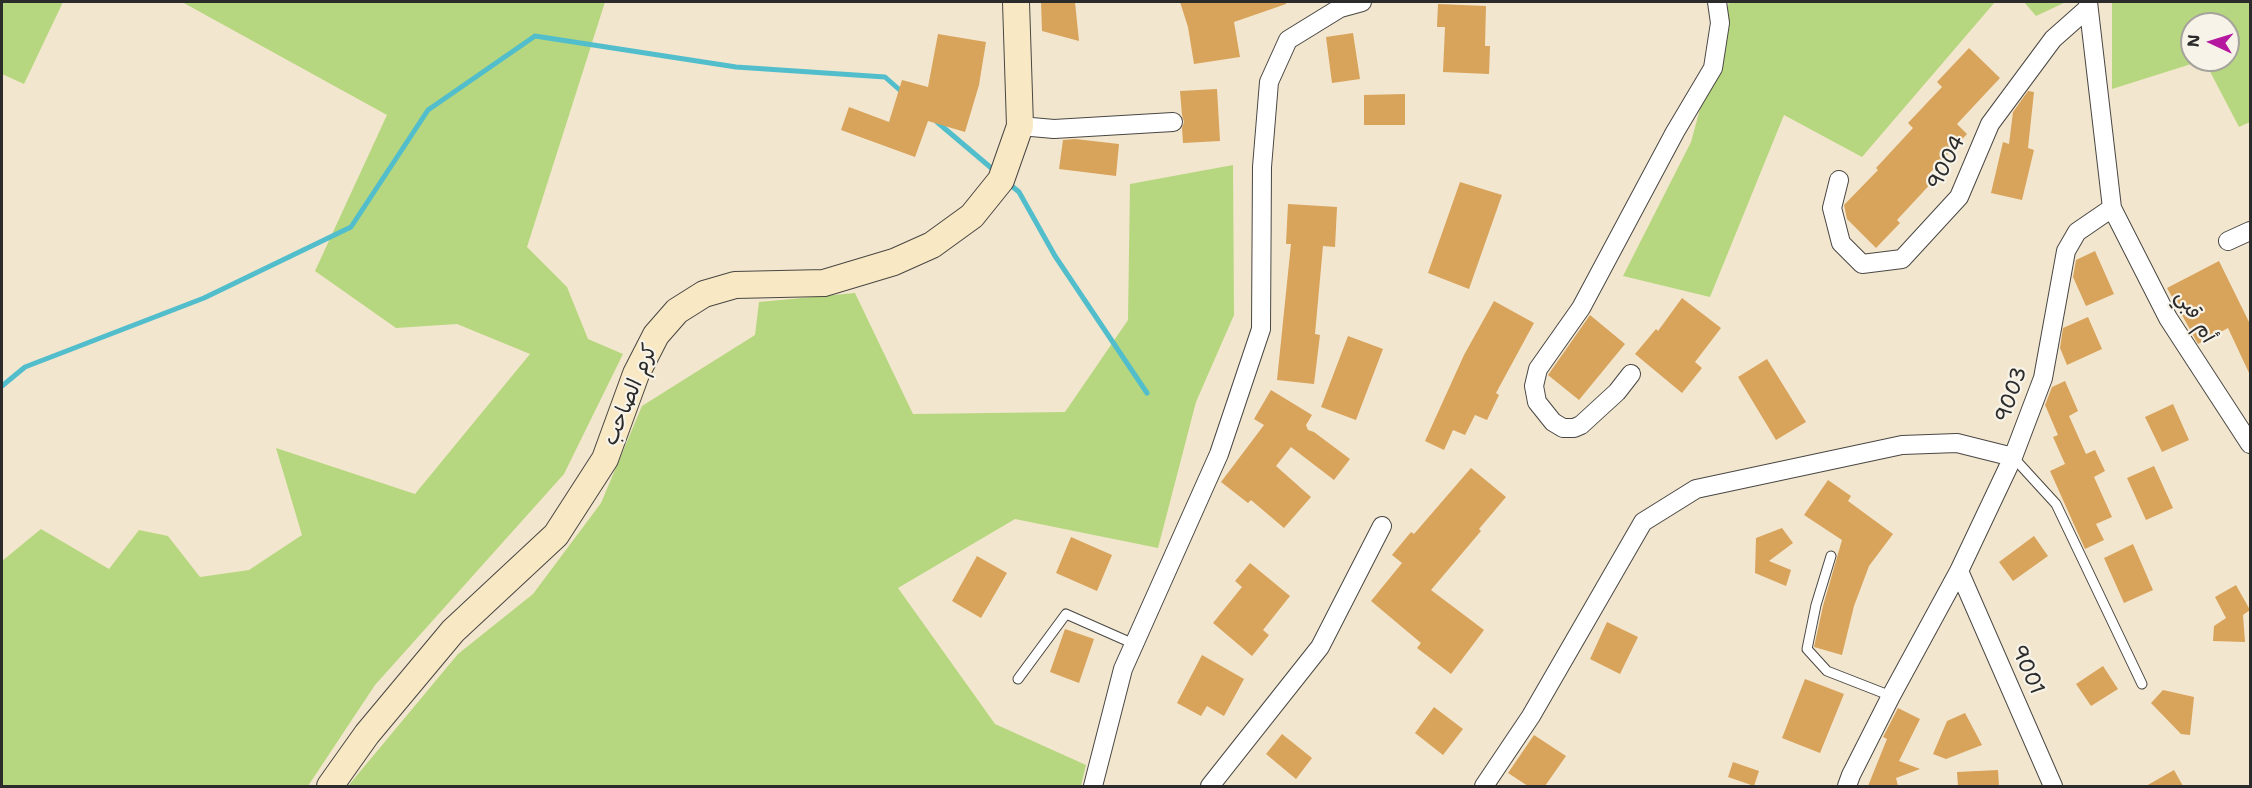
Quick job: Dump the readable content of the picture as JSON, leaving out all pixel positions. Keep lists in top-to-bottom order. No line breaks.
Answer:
{"streets":{"street":["9004","أم قبي","كرم الصاحب","9003","9001"]},"crossings":[["أم قبي","9003"],["9003","9001"]],"north":"left"}
